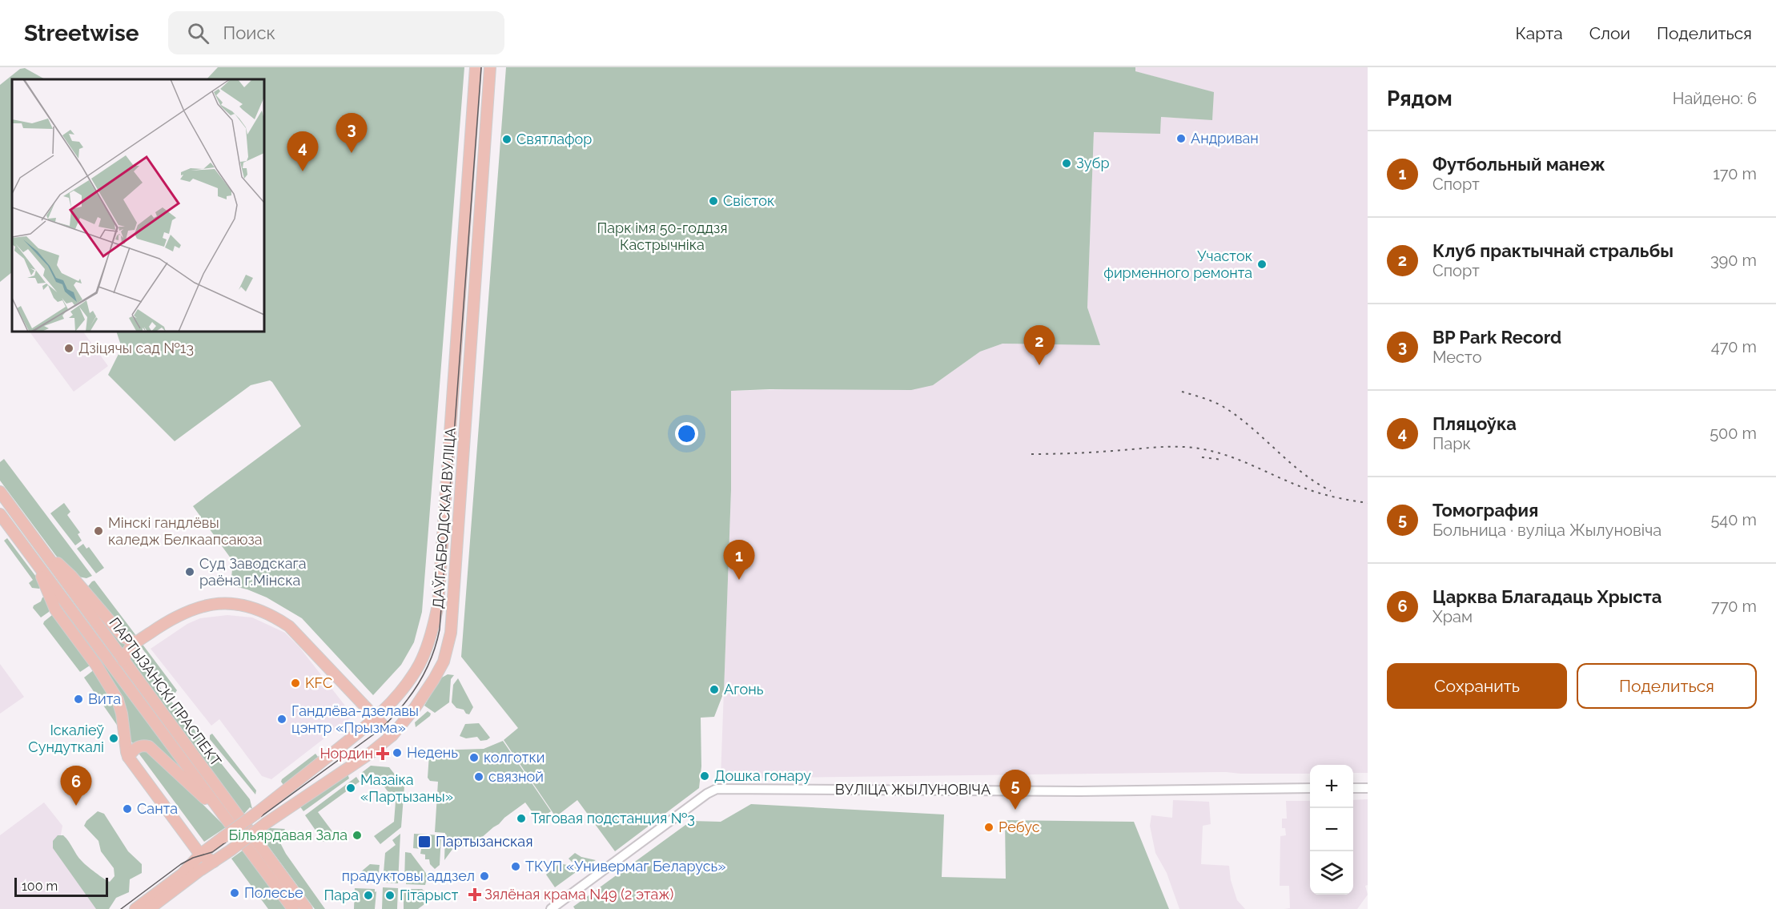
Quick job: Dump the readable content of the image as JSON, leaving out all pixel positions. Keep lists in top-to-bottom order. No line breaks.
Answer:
{"streets":{"main road":["ДАЎГАБРОДСКАЯ ВУЛІЦА","ПАРТЫЗАНСКІ ПРАСПЕКТ"],"street":["ВУЛІЦА ЖЫЛУНОВІЧА"]},"parks":["Парк імя 50-годдзя Кастрычніка"],"places":{"other":["Андриван","Святлафор","Зубр","Свісток","Участок фирменного ремонта","Дзіцячы сад №13","Мінскі гандлёвы каледж Белкаапсаюза","Суд Заводскага раёна г.Мінска","KFC","Агонь","Вита","Гандлёва-дзелавы цэнтр «Прызма»","Іскаліеў Сундуткалі","Недень","колготки","Дошка гонару","связной","Мазаіка «Партызаны»","Санта","Тяговая подстанция №3","Ребус","Більярдавая Зала","ТКУП «Универмаг Беларусь»","прадуктовы аддзел","Полесье","Пара","Гітарыст"],"health":["Нордин","Зялёная крама N49 (2 этаж)"],"transit":["Партызанская"]},"scale_bar":"100 m","page":{"header":"Streetwise","search":"Поиск","nav":["Карта","Слои","Поделиться"],"heading":["Рядом","Найдено: 6"],"pins":["3","4","2","1","6","5"],"list":[{"mark":"1","name":"Футбольный манеж","note":"Спорт","value":"170 m"},{"mark":"2","name":"Клуб практычнай стральбы","note":"Спорт","value":"390 m"},{"mark":"3","name":"BP Park Record","note":"Место","value":"470 m"},{"mark":"4","name":"Пляцоўка","note":"Парк","value":"500 m"},{"mark":"5","name":"Томография","note":"Больница · вуліца Жылуновіча","value":"540 m"},{"mark":"6","name":"Царква Благадаць Хрыста","note":"Храм","value":"770 m"}],"buttons":["Сохранить","Поделиться"],"map_buttons":["+","−"],"scale":"100 m"}}
